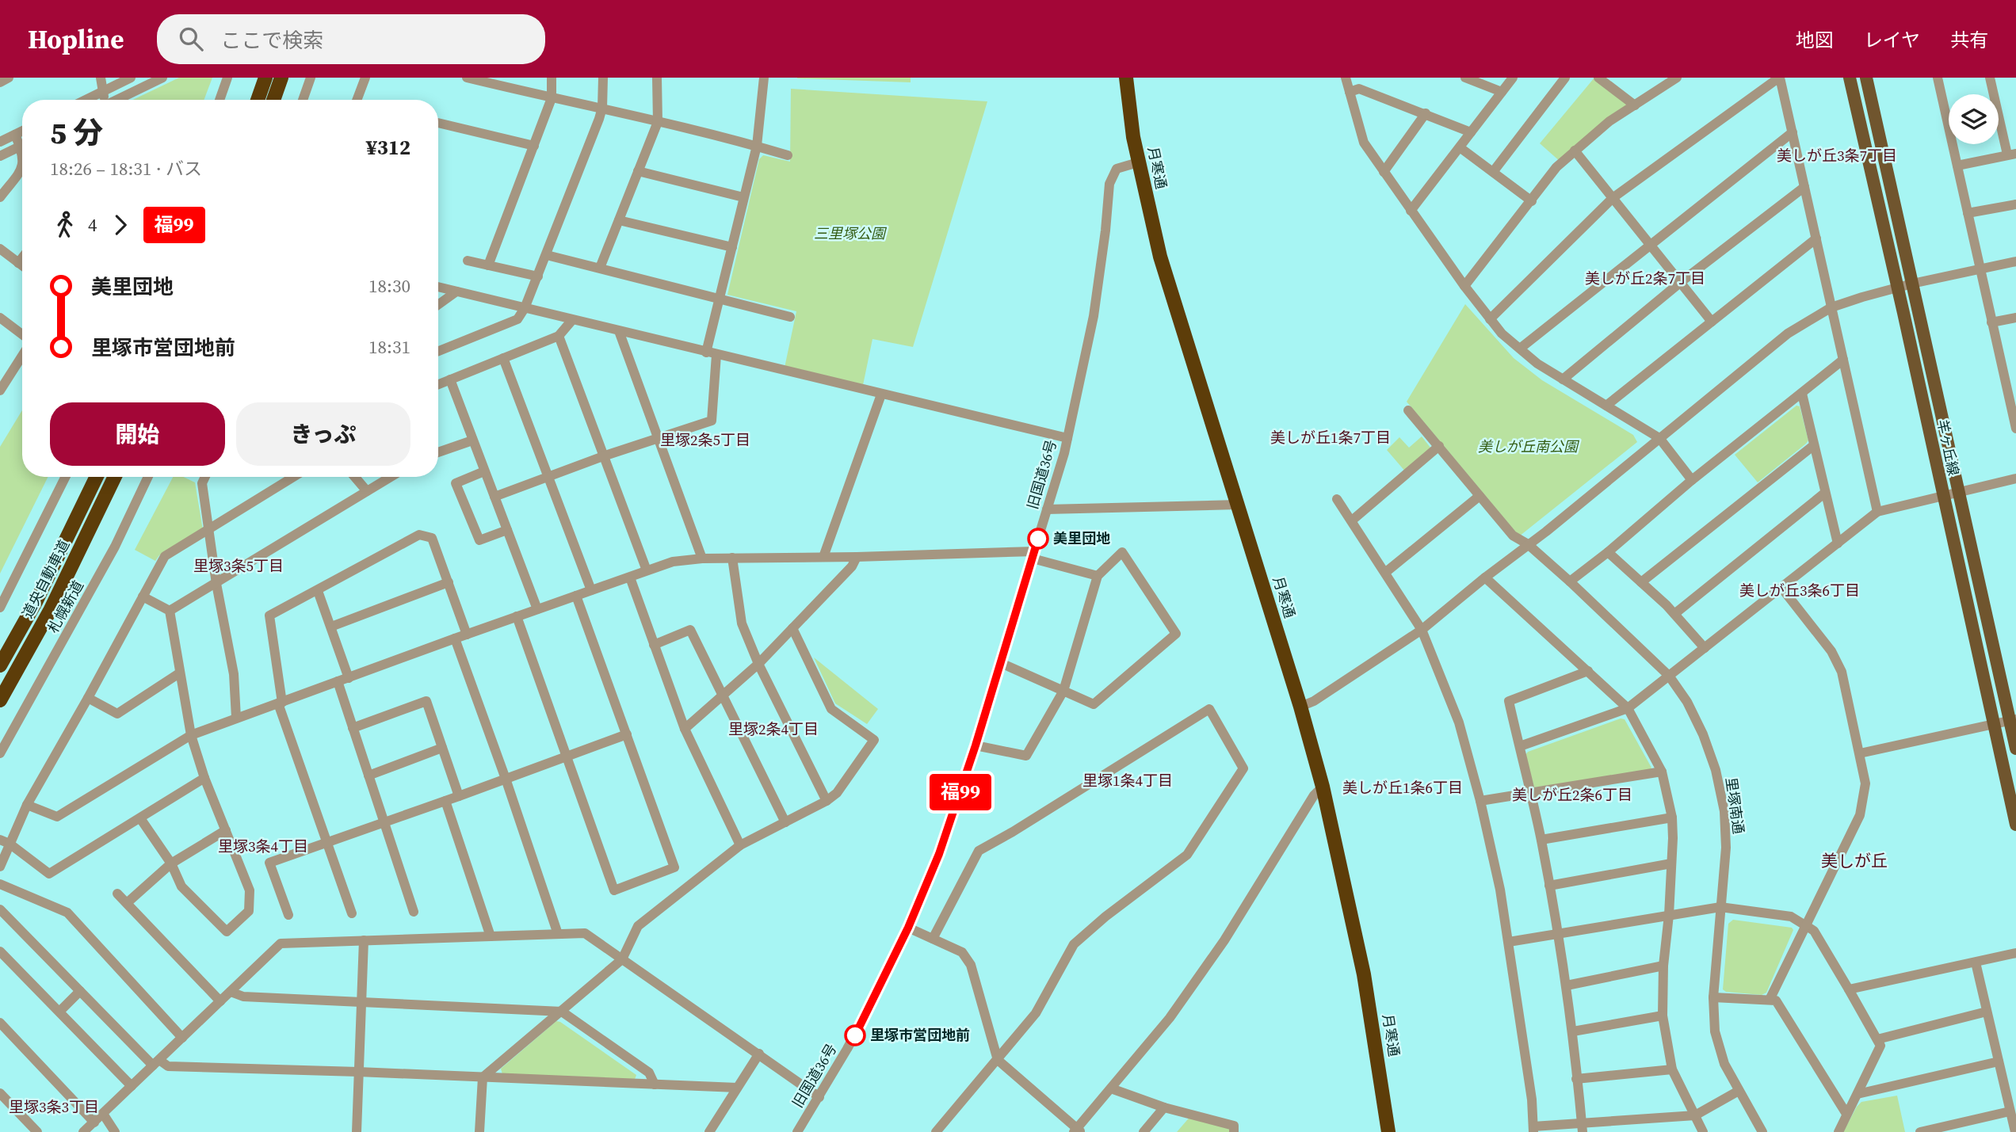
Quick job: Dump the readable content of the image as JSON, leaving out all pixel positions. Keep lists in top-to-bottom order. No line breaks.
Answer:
{"streets":{"highway":["月寒通","道央自動車道"],"main road":["羊ヶ丘線"],"street":["旧国道36号","札幌新道","里塚南通"]},"crossings":[["月寒通","旧国道36号"]],"districts":["美しが丘3条7丁目","美しが丘2条7丁目","美しが丘1条7丁目","里塚2条5丁目","里塚3条5丁目","美しが丘3条6丁目","里塚2条4丁目","里塚1条4丁目","美しが丘1条6丁目","美しが丘2条6丁目","里塚3条4丁目","美しが丘","里塚3条3丁目"],"parks":["三里塚公園","美しが丘南公園"],"places":["美里団地","里塚市営団地前"],"lines":["bus line 福99"],"page":{"header":"Hopline","search":"ここで検索","nav":["地図","レイヤ","共有"],"on_map":"福99","heading":["5 分","18:26 – 18:31 · バス","¥312"],"legs":["4","福99"],"list":[{"name":"美里団地","value":"18:30"},{"name":"里塚市営団地前","value":"18:31"}],"buttons":["開始","きっぷ"]}}
